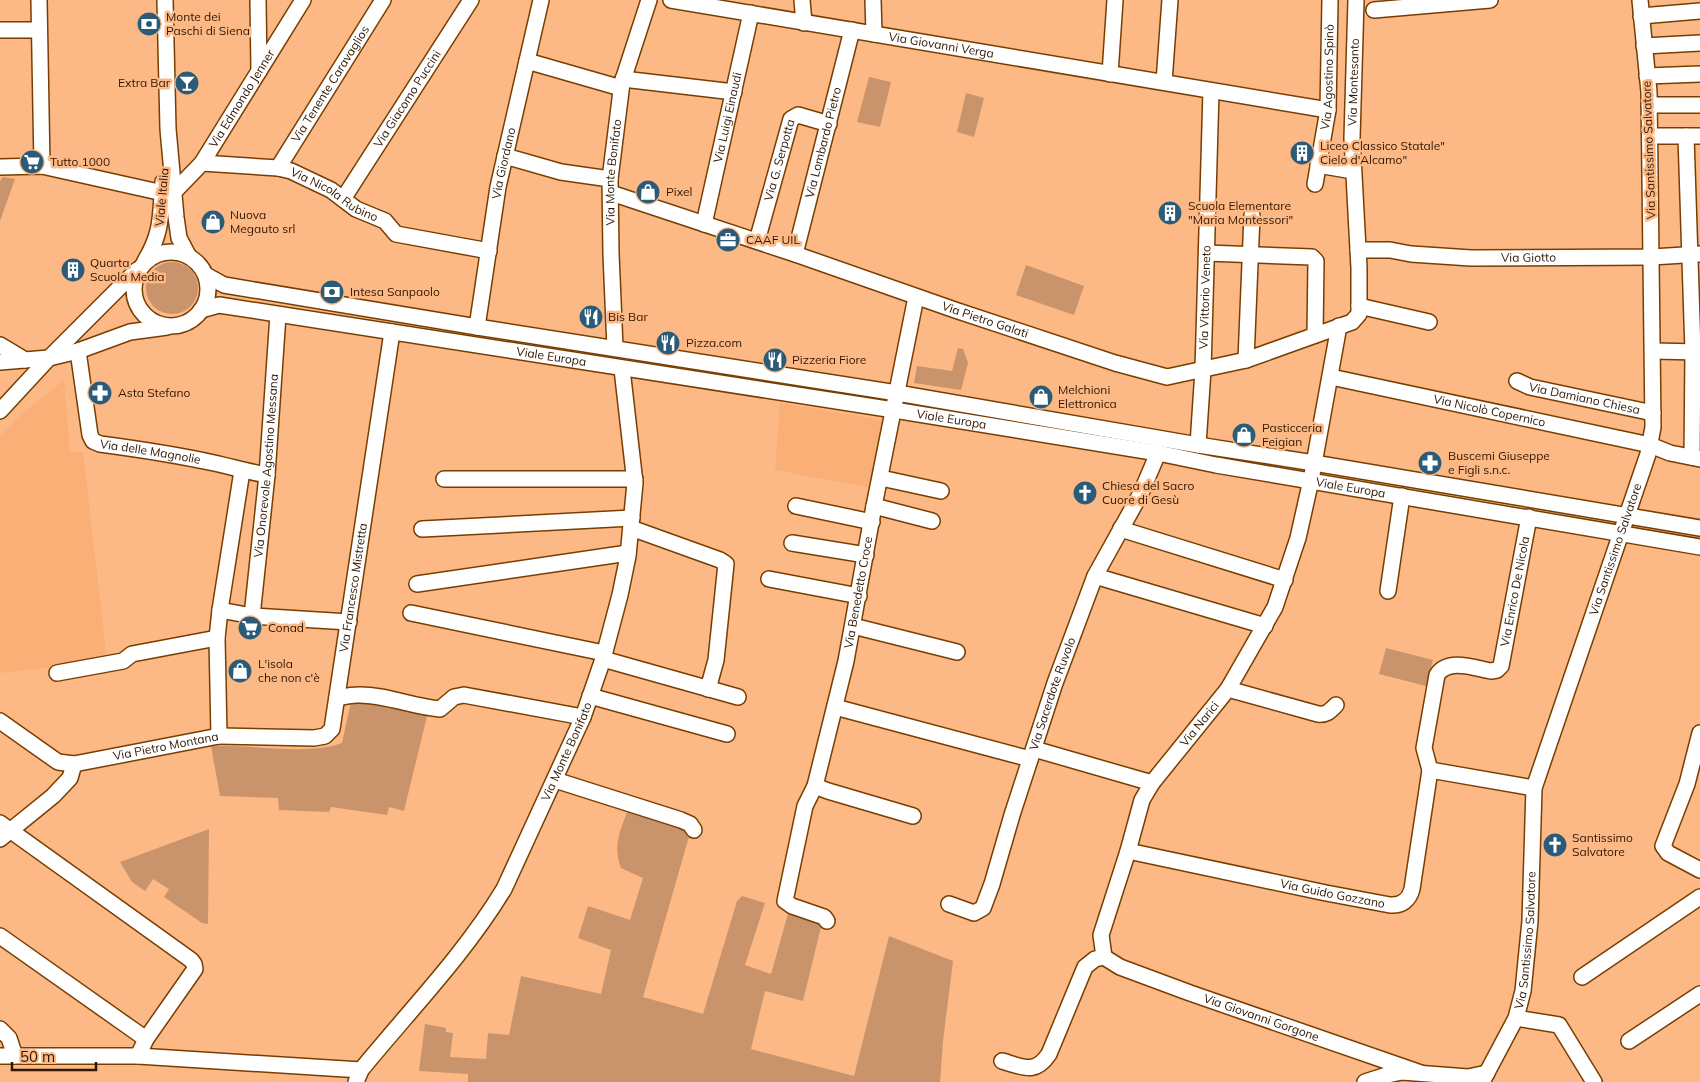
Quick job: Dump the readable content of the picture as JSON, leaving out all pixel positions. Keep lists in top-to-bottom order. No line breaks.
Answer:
{"streets":{"street":["Via Giovanni Verga","Via Agostino Spinò","Via Montesanto","Via Tenente Caravaglios","Via Edmondo Jenner","Via Giacomo Puccini","Via Luigi Einaudi","Via Lombardo Pietro","Via Santissimo Salvatore","Via G. Serpotta","Via Giordano","Via Monte Bonifato","Via Nicola Rubino","Viale Italia","Via Giotto","Via Vittorio Veneto","Via Pietro Galati","Viale Europa","Via Damiano Chiesa","Via Nicolò Copernico","Via delle Magnolie","Via Onorevole Agostino Messana","Via Francesco Mistretta","Via Benedetto Croce","Via Enrico De Nicola","Via Sacerdote Ruvolo","Via Narici","Via Pietro Montana","Via Guido Gozzano","Via Giovanni Gorgone"]},"crossings":[["Via Giovanni Verga","Via Agostino Spinò"],["Via Giovanni Verga","Via Luigi Einaudi"],["Via Giovanni Verga","Via Lombardo Pietro"],["Via Giovanni Verga","Via Vittorio Veneto"],["Via Montesanto","Via Giotto"],["Via Montesanto","Via Pietro Galati"],["Via Tenente Caravaglios","Via Nicola Rubino"],["Via Edmondo Jenner","Via Nicola Rubino"],["Via Edmondo Jenner","Viale Italia"],["Via Giacomo Puccini","Via Nicola Rubino"],["Via Luigi Einaudi","Via Pietro Galati"],["Via Lombardo Pietro","Via G. Serpotta"],["Via Lombardo Pietro","Via Pietro Galati"],["Via Santissimo Salvatore","Via Giotto"],["Via Santissimo Salvatore","Viale Europa"],["Via Santissimo Salvatore","Via Damiano Chiesa"],["Via Santissimo Salvatore","Via Nicolò Copernico"],["Via G. Serpotta","Via Pietro Galati"],["Via Giordano","Via Nicola Rubino"],["Via Giordano","Via Pietro Galati"],["Via Giordano","Viale Europa"],["Via Monte Bonifato","Via Pietro Galati"],["Via Monte Bonifato","Viale Europa"],["Viale Italia","Viale Europa"],["Via Vittorio Veneto","Via Pietro Galati"],["Via Vittorio Veneto","Viale Europa"],["Via Pietro Galati","Via Benedetto Croce"],["Via Pietro Galati","Via Narici"],["Viale Europa","Via Onorevole Agostino Messana"],["Viale Europa","Via Francesco Mistretta"],["Viale Europa","Via Benedetto Croce"],["Viale Europa","Via Enrico De Nicola"],["Viale Europa","Via Sacerdote Ruvolo"],["Viale Europa","Via Narici"],["Via Nicolò Copernico","Via Narici"],["Via delle Magnolie","Via Onorevole Agostino Messana"],["Via delle Magnolie","Via Pietro Montana"],["Via Francesco Mistretta","Via Pietro Montana"],["Via Enrico De Nicola","Via Guido Gozzano"],["Via Narici","Via Guido Gozzano"],["Via Narici","Via Giovanni Gorgone"]],"places":{"bank":["Monte dei Paschi di Siena","Intesa Sanpaolo"],"bar":["Extra Bar"],"building":["Liceo Classico Statale\" Cielo d'Alcamo\"","Scuola Elementare \"Maria Montessori\"","Quarta Scuola Media"],"supermarket":["Tutto 1000","Conad"],"shop":["Pixel","Nuova Megauto srl","Melchioni Elettronica","Pasticceria Feigian","L'isola che non c'è"],"office":["CAAF UIL"],"restaurant":["Bis Bar","Pizza.com","Pizzeria Fiore"],"pharmacy":["Asta Stefano","Buscemi Giuseppe e Figli s.n.c."],"church":["Chiesa del Sacro Cuore di Gesù","Santissimo Salvatore"]},"scale_bar":"50 m"}
